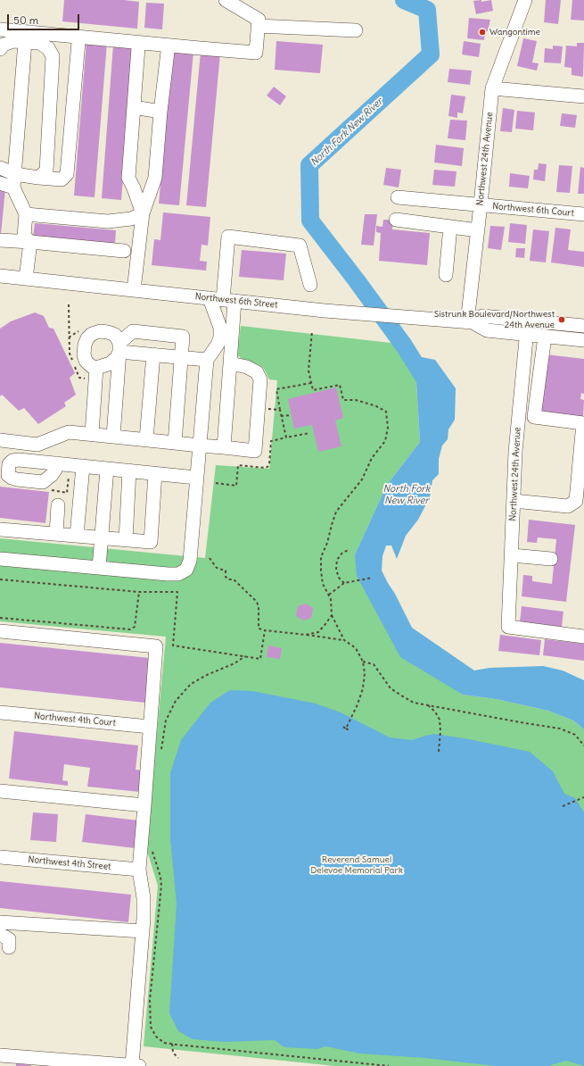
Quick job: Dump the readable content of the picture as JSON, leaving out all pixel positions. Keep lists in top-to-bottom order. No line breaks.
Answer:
{"streets":{"street":["Northwest 24th Avenue","Northwest 6th Court","Northwest 6th Street","Northwest 4th Court","Northwest 4th Street"]},"crossings":[["Northwest 24th Avenue","Northwest 6th Court"],["Northwest 24th Avenue","Northwest 6th Street"]],"water":["North Fork New River"],"parks":["Reverend Samuel Delevoe Memorial Park"],"places":["Wangontime","Sistrunk Boulevard/Northwest 24th Avenue"],"scale_bar":"50 m"}
